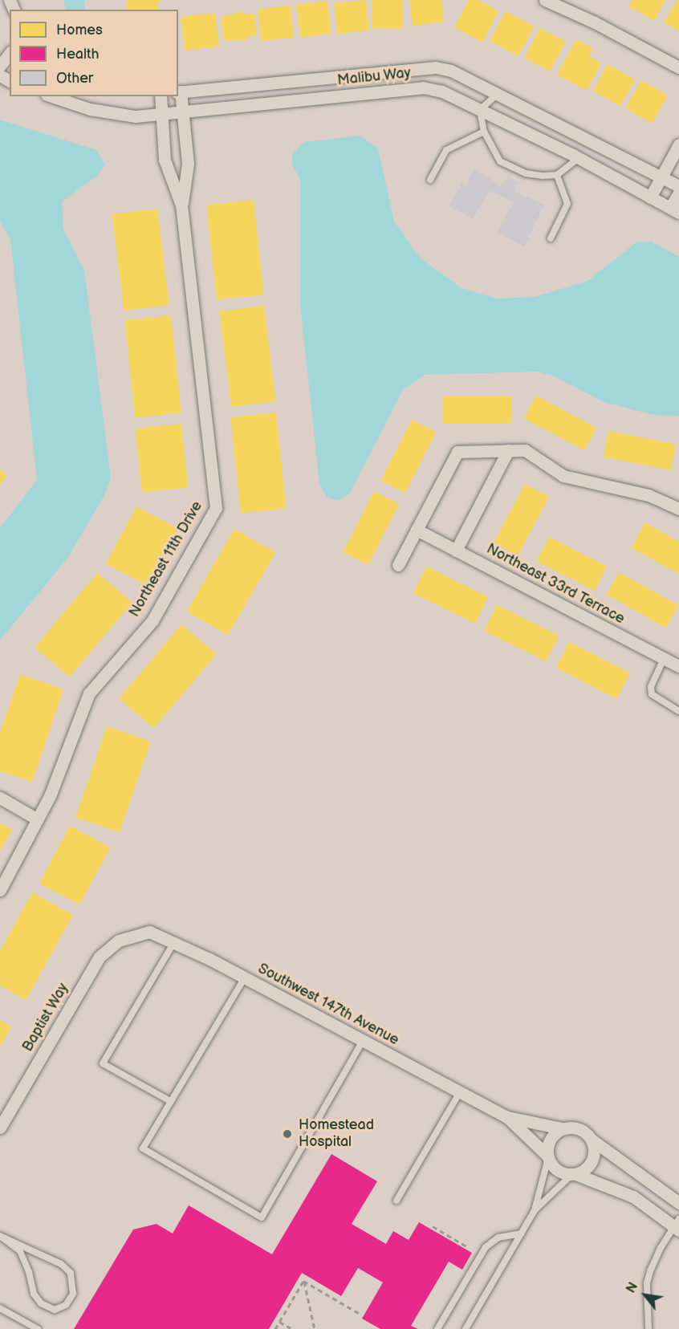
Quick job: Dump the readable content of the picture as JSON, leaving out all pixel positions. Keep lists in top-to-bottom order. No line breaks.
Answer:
{"streets":{"street":["Malibu Way","Northeast 11th Drive","Northeast 33rd Terrace","Southwest 147th Avenue","Baptist Way"]},"crossings":[["Malibu Way","Northeast 11th Drive"],["Southwest 147th Avenue","Baptist Way"]],"places":["Homestead Hospital"],"legend":["Homes","Health","Other"],"north":"top left"}
